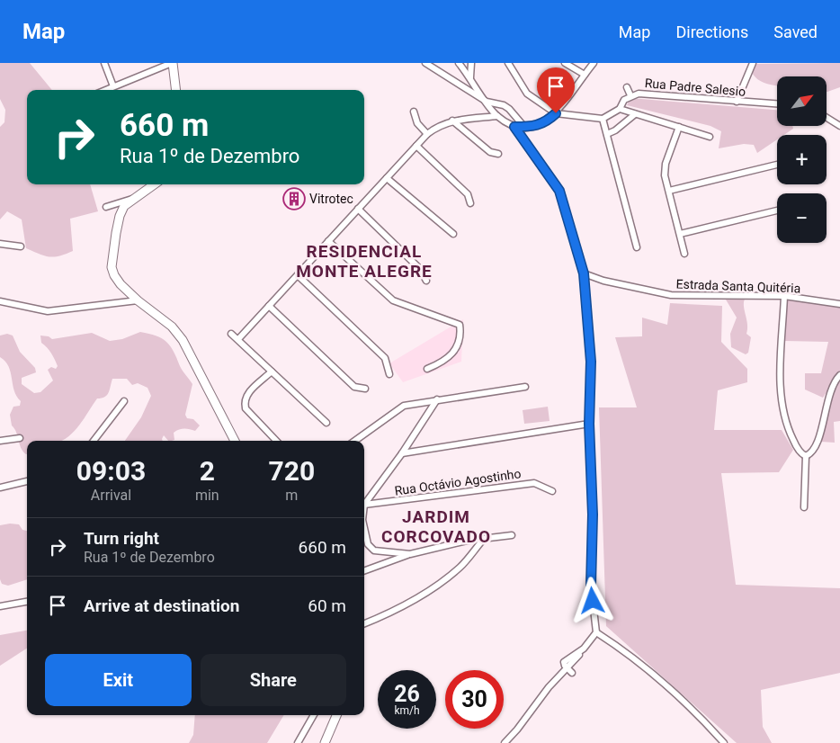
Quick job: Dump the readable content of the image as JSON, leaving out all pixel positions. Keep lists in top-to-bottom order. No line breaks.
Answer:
{"streets":{"street":["Rua Padre Salesio","Estrada Santa Quitéria","Rua Octávio Agostinho"]},"districts":["RESIDENCIAL MONTE ALEGRE","JARDIM CORCOVADO"],"places":{"building":["Vitrotec"]},"north":"top right","page":{"header":"Map","nav":["Map","Directions","Saved"],"map_buttons":["+","−"],"turn":["660 m","Rua 1º de Dezembro"],"eta":["09:03","Arrival","2","min","720","m"],"list":[{"name":"Turn right","note":"Rua 1º de Dezembro","value":"660 m"},{"name":"Arrive at destination","value":"60 m"}],"buttons":["Exit","Share"],"speed":"26 km/h","limit":"30"}}
